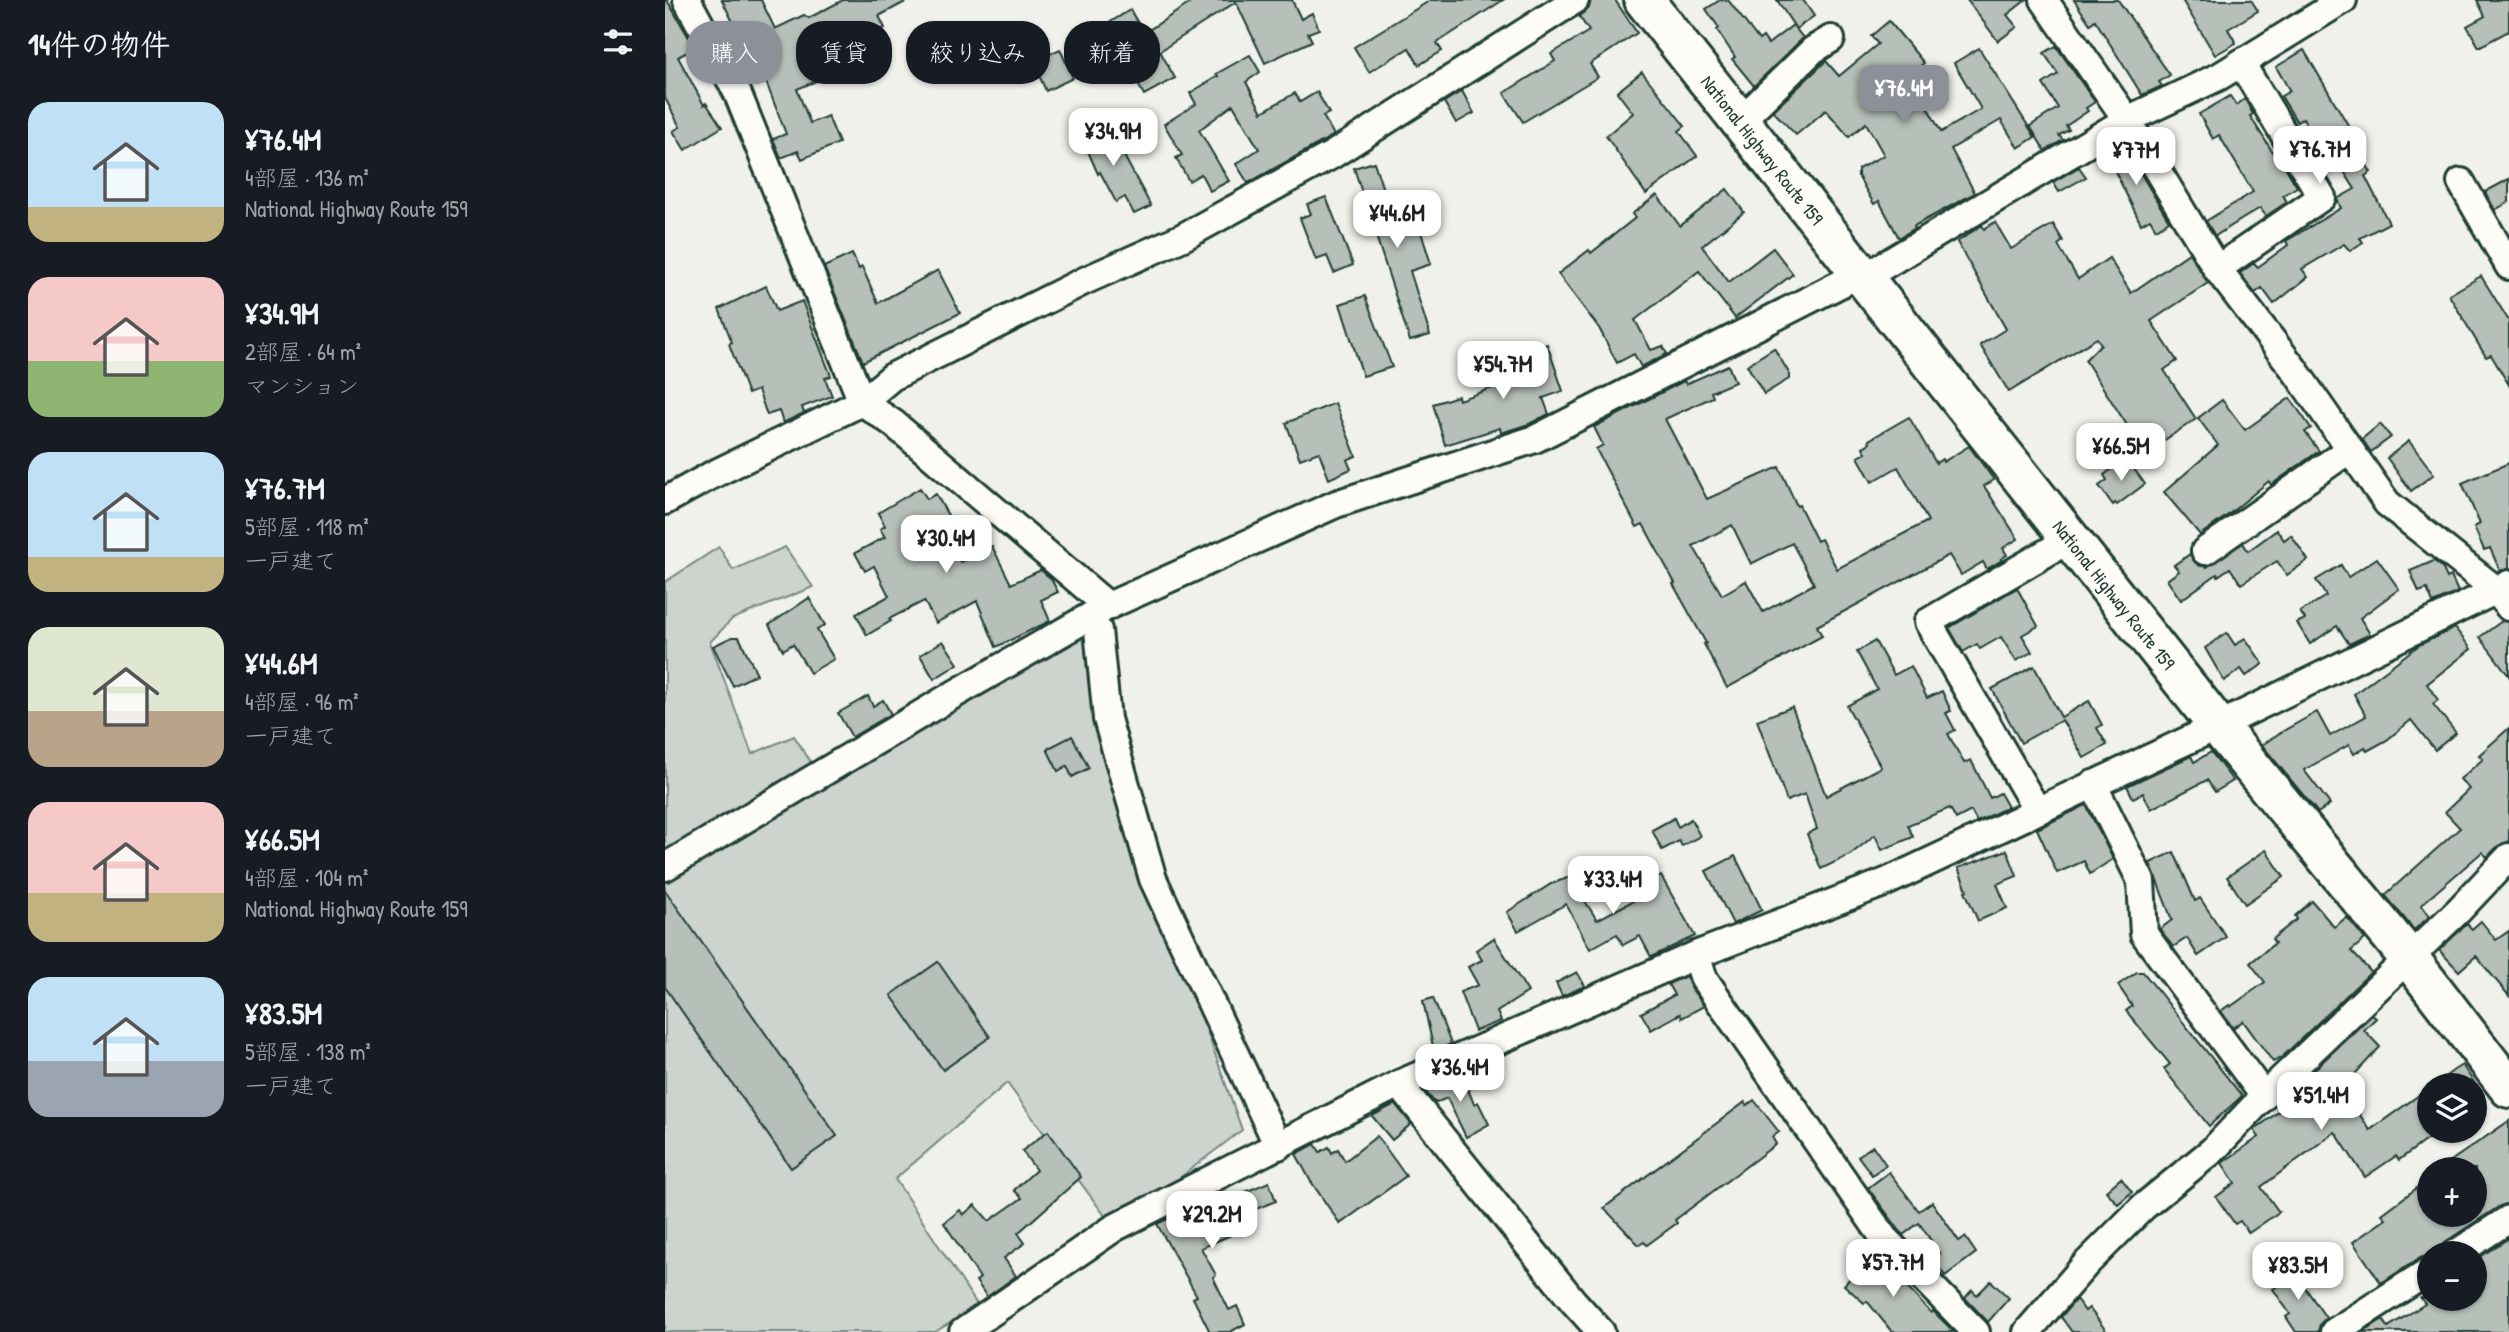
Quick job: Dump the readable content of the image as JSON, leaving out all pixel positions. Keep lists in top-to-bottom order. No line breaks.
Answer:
{"streets":{"highway":["National Highway Route 159"]},"page":{"heading":"14件の物件","chip":["購入","賃貸","絞り込み","新着"],"price":["¥76.4M","¥34.9M","¥76.7M","¥77M","¥44.6M","¥54.7M","¥66.5M","¥30.4M","¥33.4M","¥36.4M","¥51.4M","¥29.2M","¥57.7M","¥83.5M"],"list":[{"name":"¥76.4M","note":"4部屋 · 136 m² · National Highway Route 159"},{"name":"¥34.9M","note":"2部屋 · 64 m² · マンション"},{"name":"¥76.7M","note":"5部屋 · 118 m² · 一戸建て"},{"name":"¥44.6M","note":"4部屋 · 96 m² · 一戸建て"},{"name":"¥66.5M","note":"4部屋 · 104 m² · National Highway Route 159"},{"name":"¥83.5M","note":"5部屋 · 138 m² · 一戸建て"}],"map_buttons":["+","−"]}}
